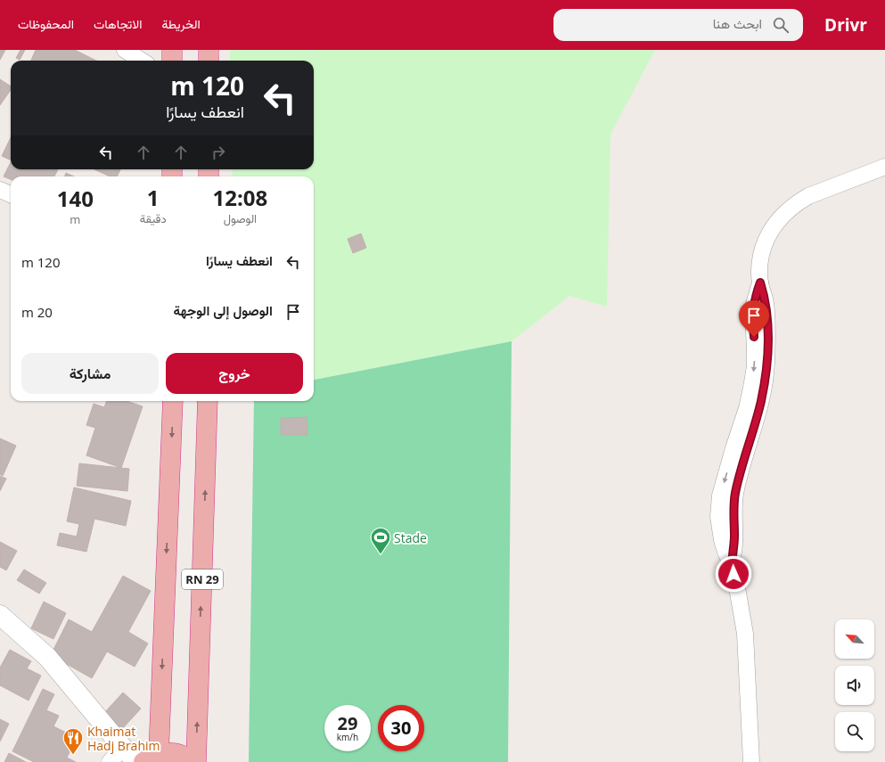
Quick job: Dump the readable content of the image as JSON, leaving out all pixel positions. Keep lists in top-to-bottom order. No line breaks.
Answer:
{"streets":{"highway":["RN 29"]},"places":{"sports":["Stade"],"restaurant":["Khaimat Hadj Brahim"]},"north":"top left","page":{"header":"Drivr","search":"ابحث هنا","nav":["الخريطة","الاتجاهات","المحفوظات"],"turn":["120 m","انعطف يسارًا"],"eta":["12:08","الوصول","1","دقيقة","140","m"],"list":[{"name":"انعطف يسارًا","value":"120 m"},{"name":"الوصول إلى الوجهة","value":"20 m"}],"buttons":["خروج","مشاركة"],"speed":"29 km/h","limit":"30"}}
